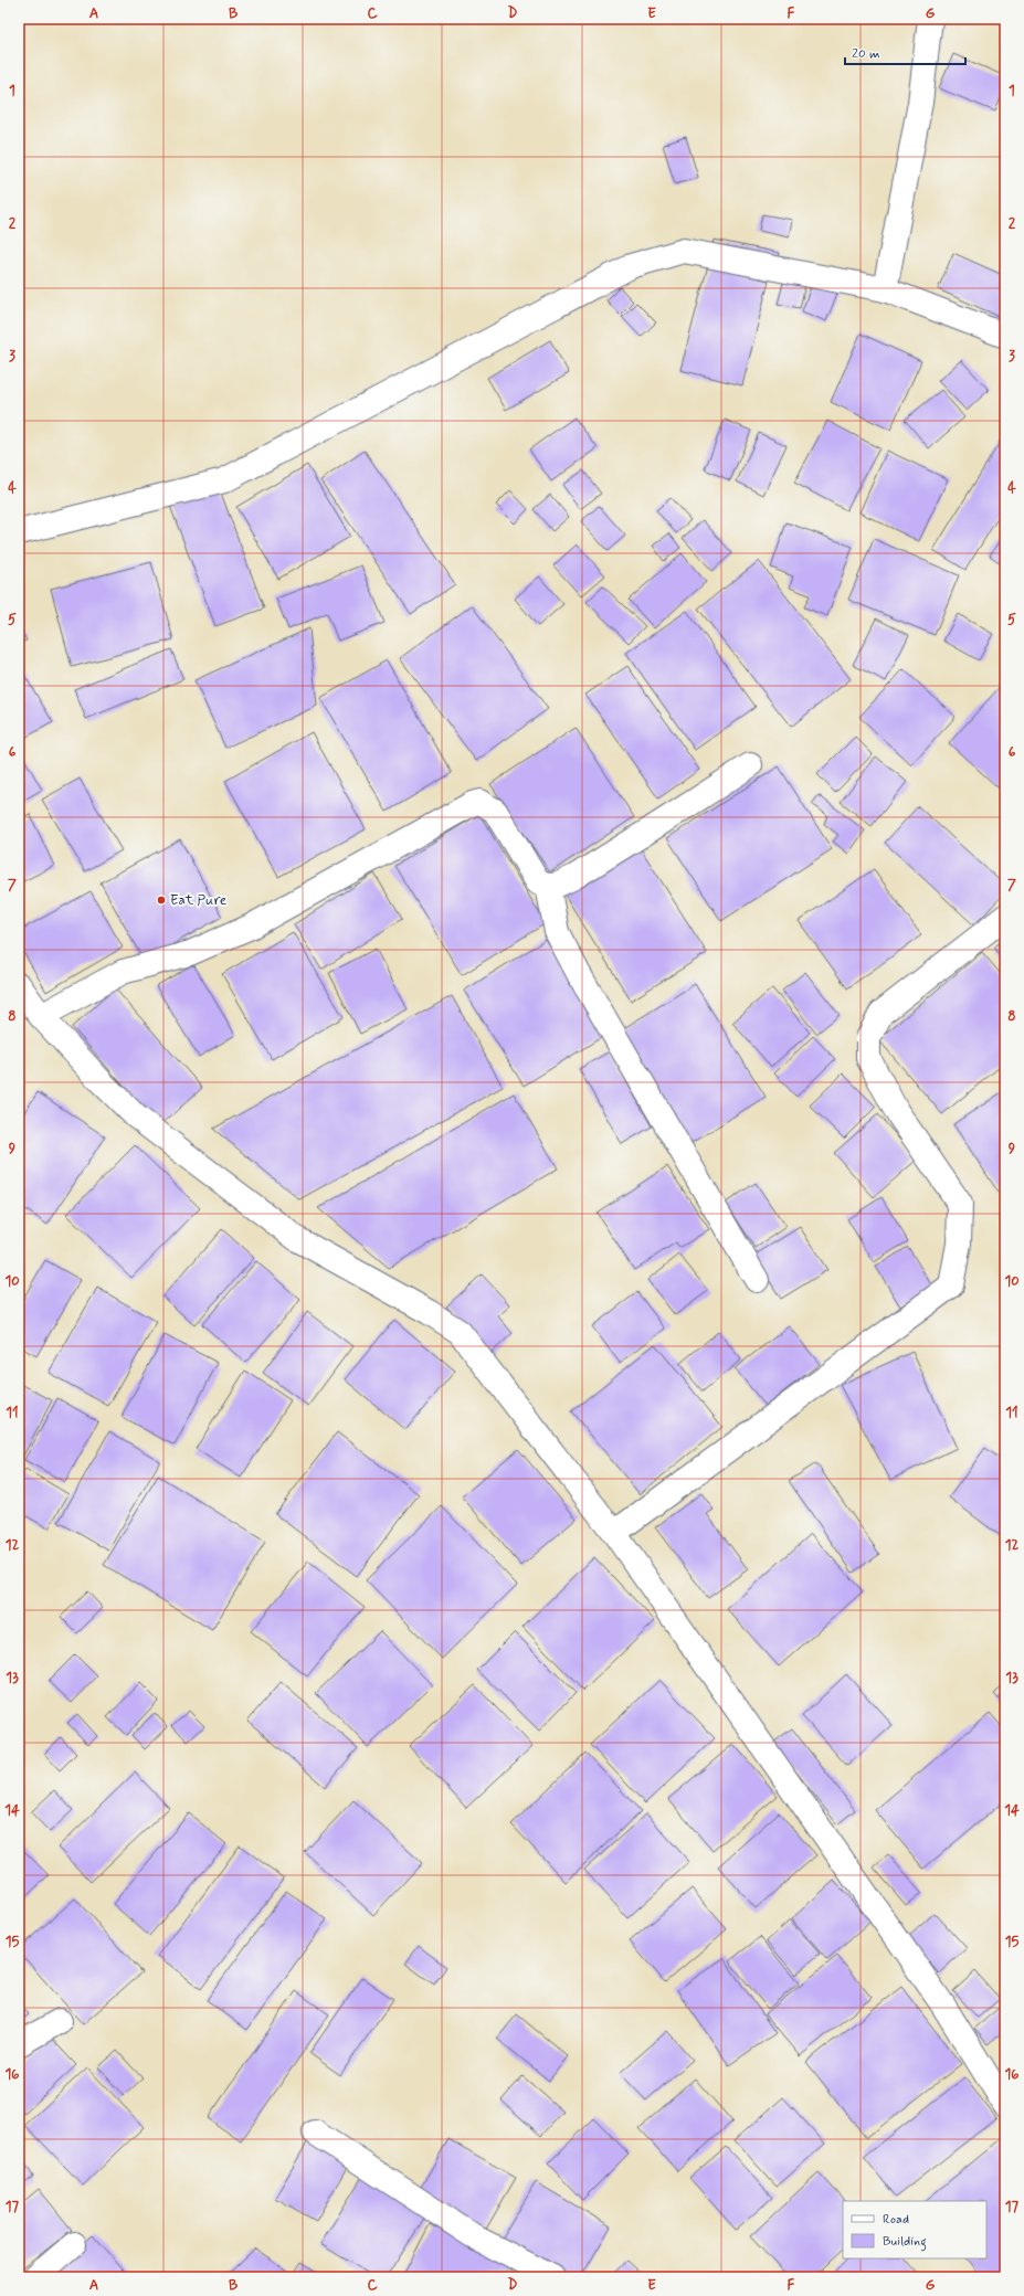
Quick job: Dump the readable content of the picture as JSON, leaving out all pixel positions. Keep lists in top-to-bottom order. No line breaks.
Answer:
{"places":["Eat Pure"],"legend":["Road","Building"],"scale_bar":"20 m","grid":{"columns":["A","B","C","D","E","F","G"],"rows":["1","2","3","4","5","6","7","8","9","10","11","12","13","14","15","16","17"]}}
